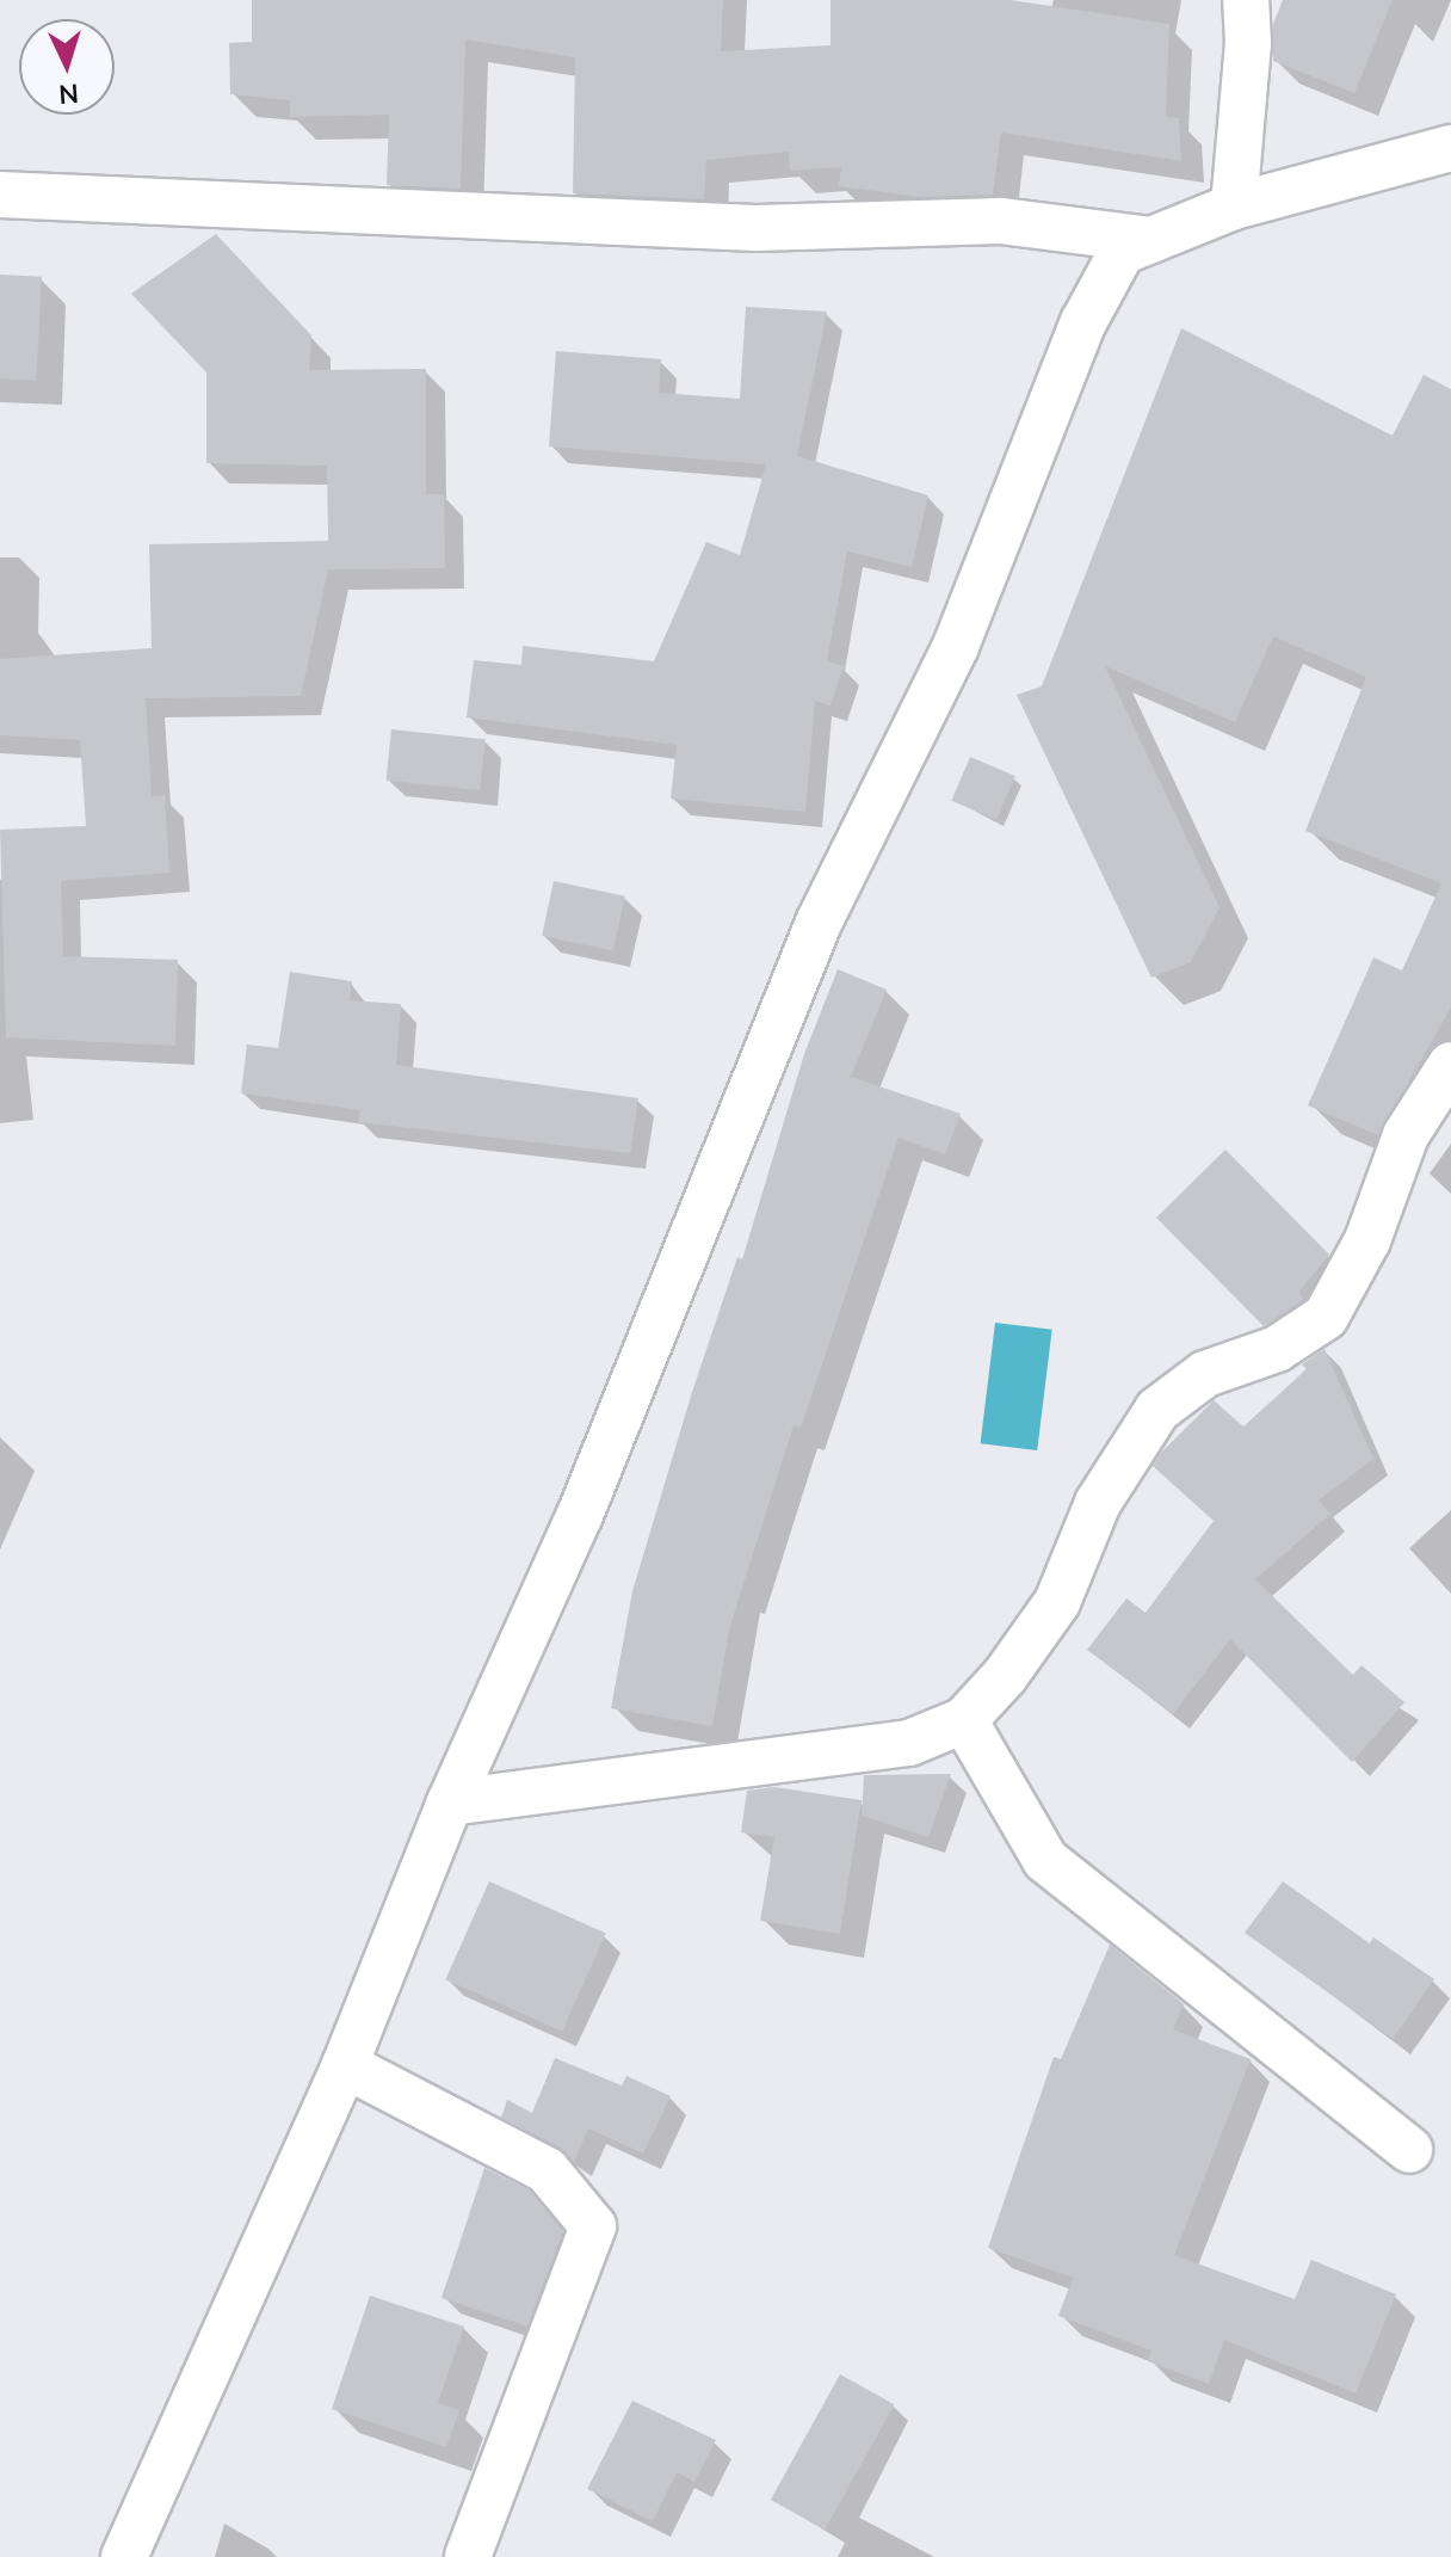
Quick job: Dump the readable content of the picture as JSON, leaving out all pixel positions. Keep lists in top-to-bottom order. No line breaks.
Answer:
{"north":"bottom"}
